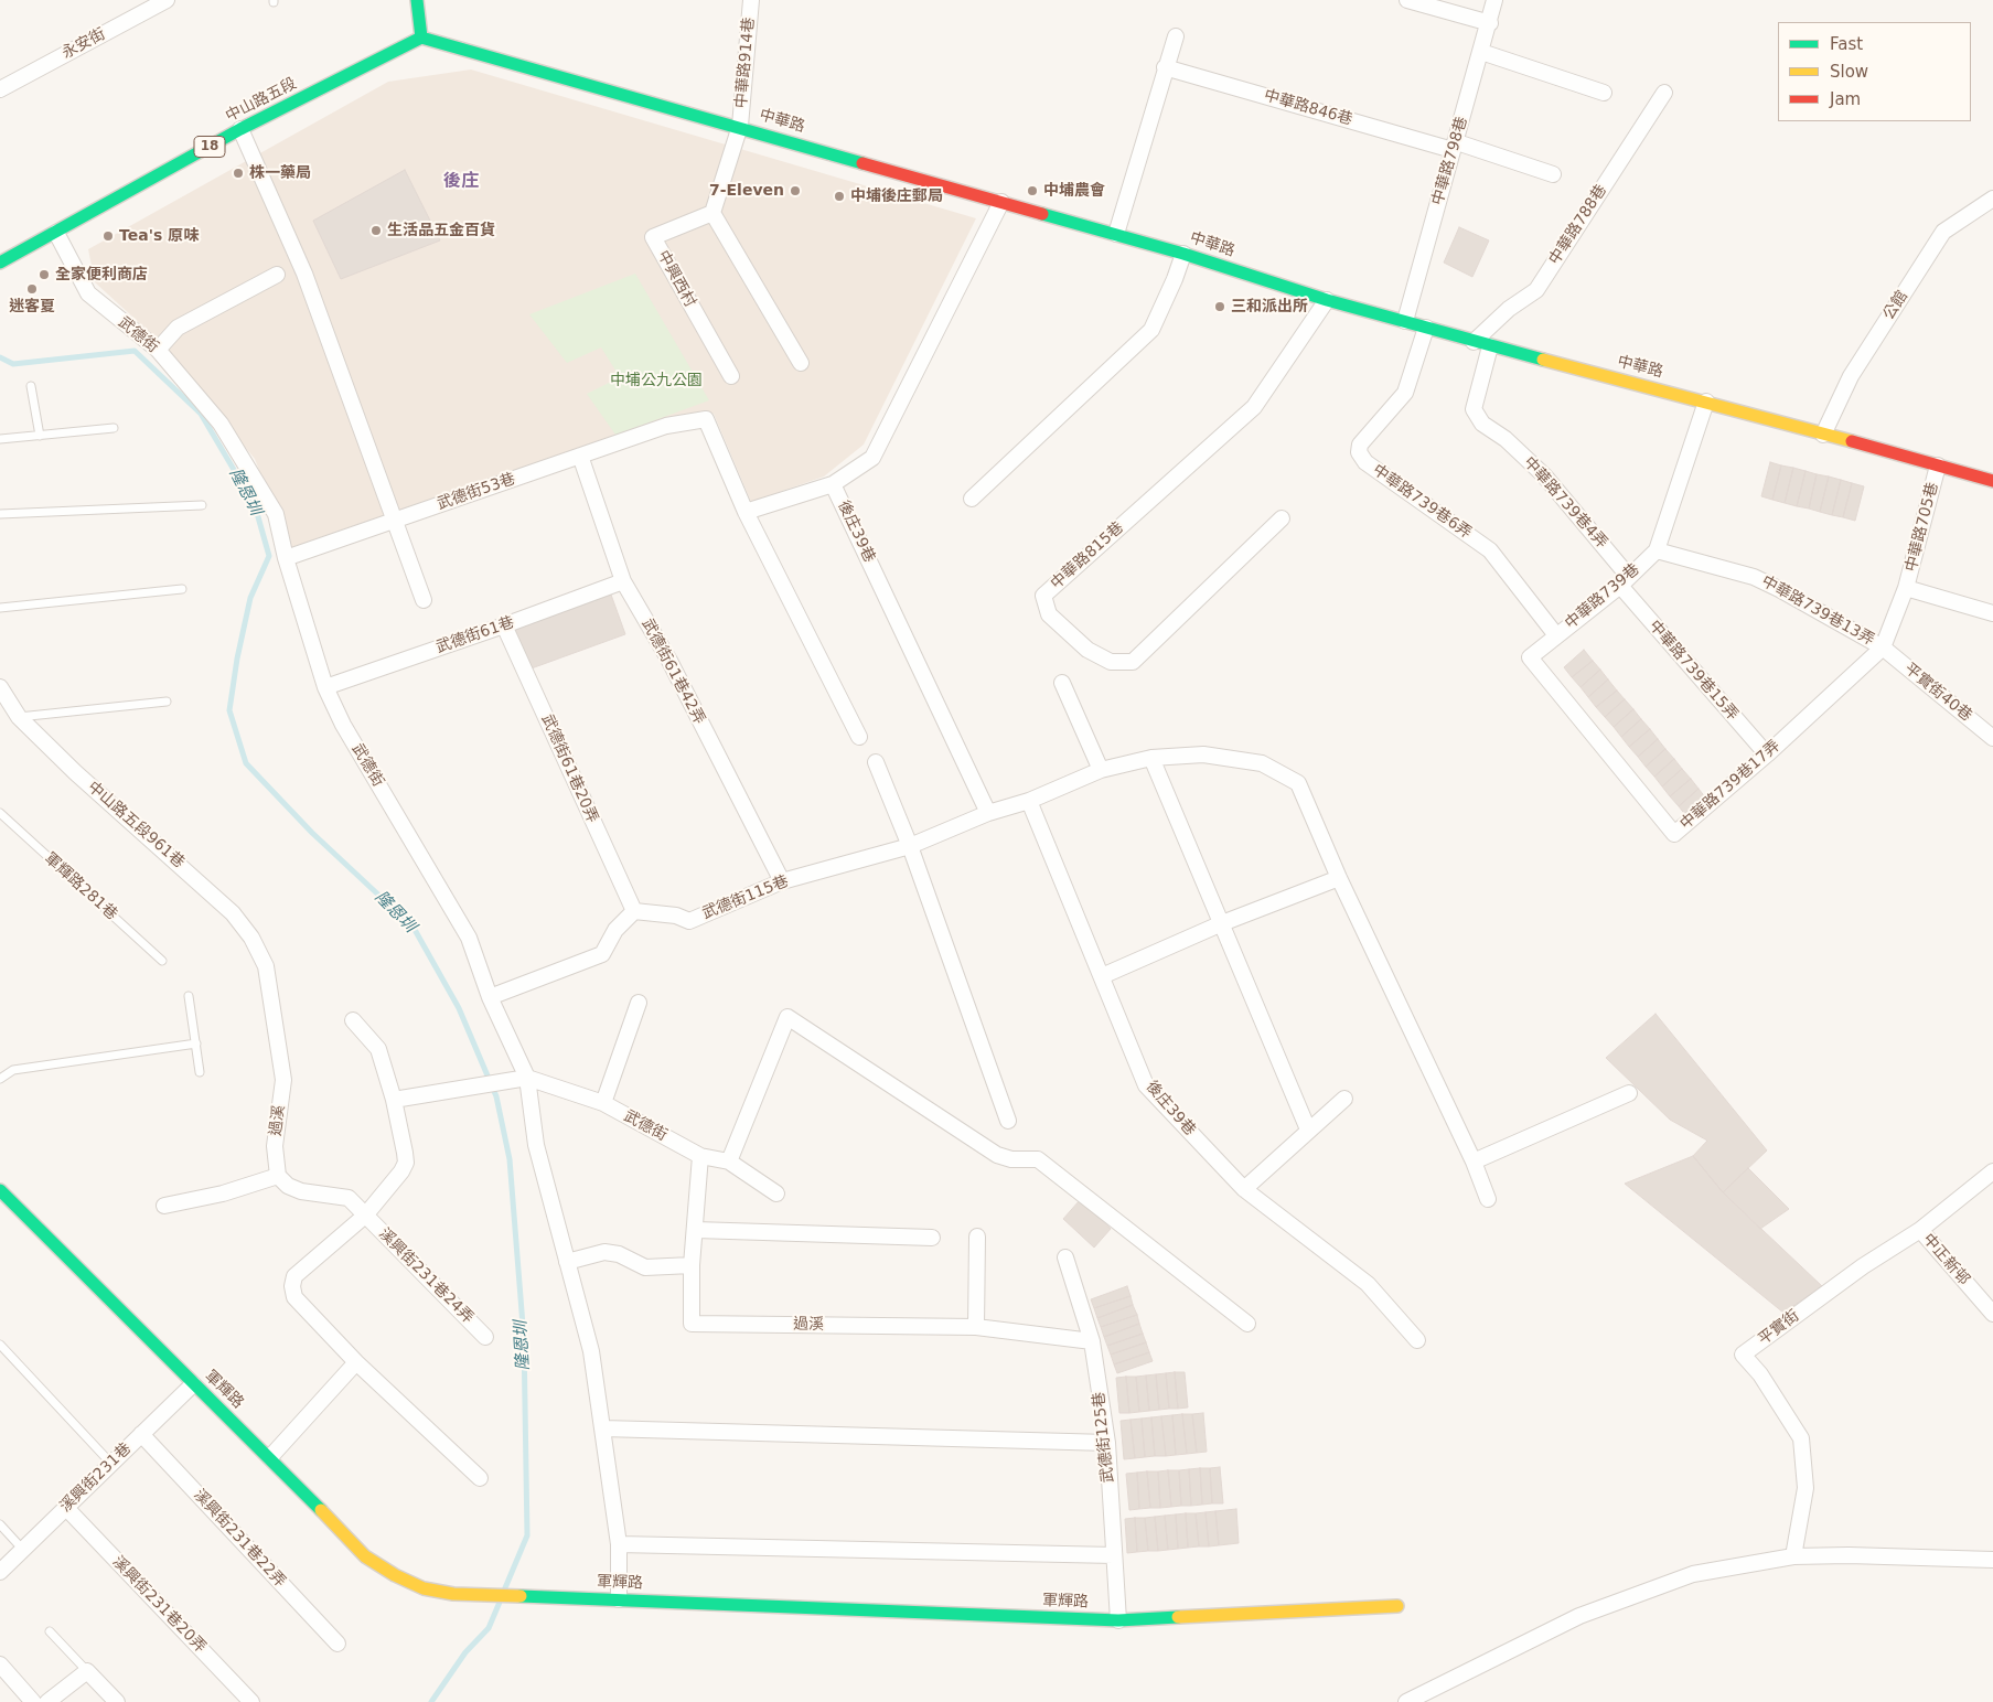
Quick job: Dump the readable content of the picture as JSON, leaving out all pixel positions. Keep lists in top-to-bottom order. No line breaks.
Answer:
{"streets":{"main road":["中山路五段","中華路","18","軍輝路"],"street":["永安街","中華路914巷","中華路846巷","中華路798巷","中華路788巷","中興西村","公館","武德街","武德街53巷","中華路739巷6弄","中華路739巷4弄","中華路705巷","後庄39巷","中華路815巷","中華路739巷","中華路739巷13弄","武德街61巷","中華路739巷15弄","武德街61巷42弄","平實街40巷","武德街61巷20弄","中華路739巷17弄","中山路五段961巷","武德街115巷","過溪","中正新邨","溪興街231巷24弄","平實街","武德街125巷","溪興街231巷","溪興街231巷22弄","溪興街231巷20弄"],"lane":["軍輝路281巷"]},"crossings":[["中華路914巷","中華路"],["中山路五段","中華路"],["中山路五段","武德街"],["中華路846巷","中華路798巷"],["中華路","中華路798巷"],["中華路","中華路788巷"],["中華路","公館"],["中華路","中華路739巷6弄"],["中華路","中華路739巷4弄"],["中華路","中華路705巷"],["中華路","後庄39巷"],["中華路","中華路815巷"],["中華路","中華路739巷"],["武德街","武德街53巷"],["武德街","武德街61巷"],["武德街","過溪"],["武德街53巷","武德街61巷42弄"],["中華路739巷6弄","中華路739巷"],["中華路739巷4弄","中華路739巷"],["中華路739巷4弄","中華路739巷15弄"],["中華路705巷","中華路739巷17弄"],["後庄39巷","武德街115巷"],["中華路739巷","中華路739巷13弄"],["中華路739巷","中華路739巷15弄"],["中華路739巷","中華路739巷17弄"],["中華路739巷13弄","平實街40巷"],["中華路739巷13弄","中華路739巷17弄"],["武德街61巷","武德街61巷42弄"],["武德街61巷","武德街61巷20弄"],["中華路739巷15弄","中華路739巷17弄"],["武德街61巷42弄","武德街115巷"],["平實街40巷","中華路739巷17弄"],["武德街61巷20弄","武德街115巷"],["中山路五段961巷","過溪"],["過溪","武德街125巷"],["中正新邨","平實街"],["軍輝路","武德街125巷"],["軍輝路","溪興街231巷"],["溪興街231巷","溪興街231巷22弄"],["溪興街231巷","溪興街231巷20弄"]],"districts":["後庄"],"water":["隆恩圳"],"parks":["中埔公九公園"],"places":["株一藥局","7-Eleven","中埔農會","中埔後庄郵局","生活品五金百貨","Tea's 原味","全家便利商店","迷客夏","三和派出所"],"legend":["Fast","Slow","Jam"]}
